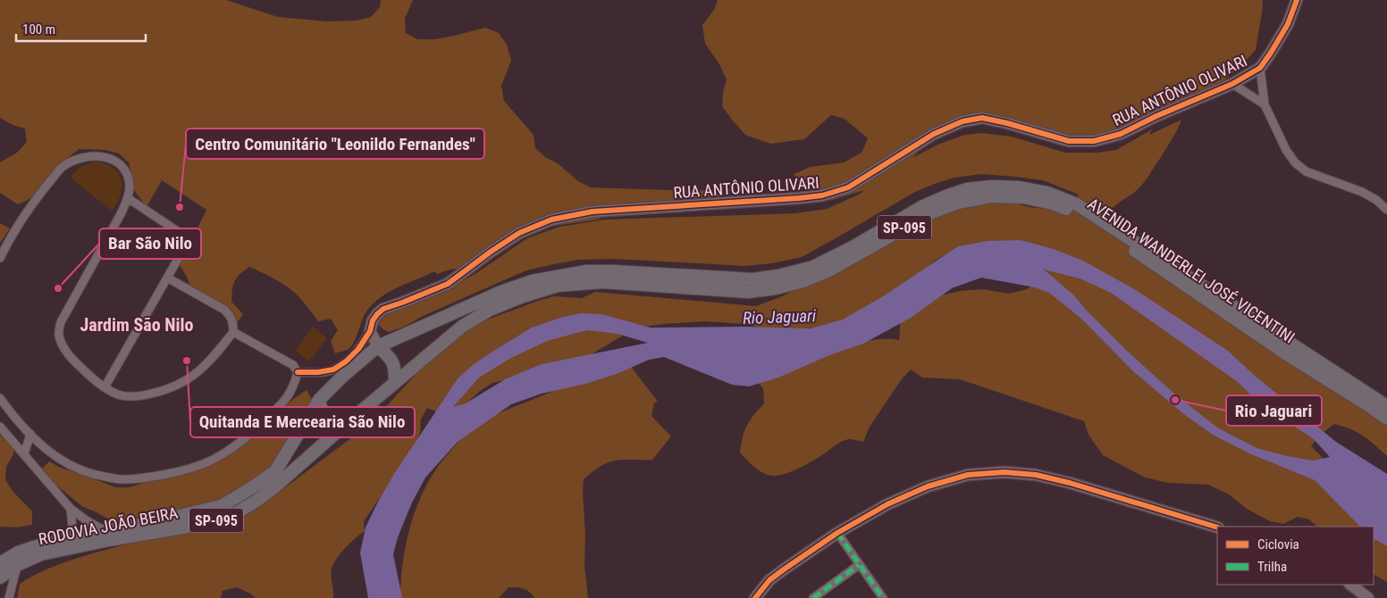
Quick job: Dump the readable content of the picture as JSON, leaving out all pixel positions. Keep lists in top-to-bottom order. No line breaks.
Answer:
{"streets":{"main road":["SP-095","AVENIDA WANDERLEI JOSÉ VICENTINI","RODOVIA JOÃO BEIRA"],"street":["RUA ANTÔNIO OLIVARI"]},"crossings":[["AVENIDA WANDERLEI JOSÉ VICENTINI","RODOVIA JOÃO BEIRA"]],"districts":["Jardim São Nilo"],"water":["Rio Jaguari"],"places":["Centro Comunitário \"Leonildo Fernandes\"","Bar São Nilo","Quitanda E Mercearia São Nilo","Rio Jaguari"],"legend":["Ciclovia","Trilha"],"scale_bar":"100 m"}
